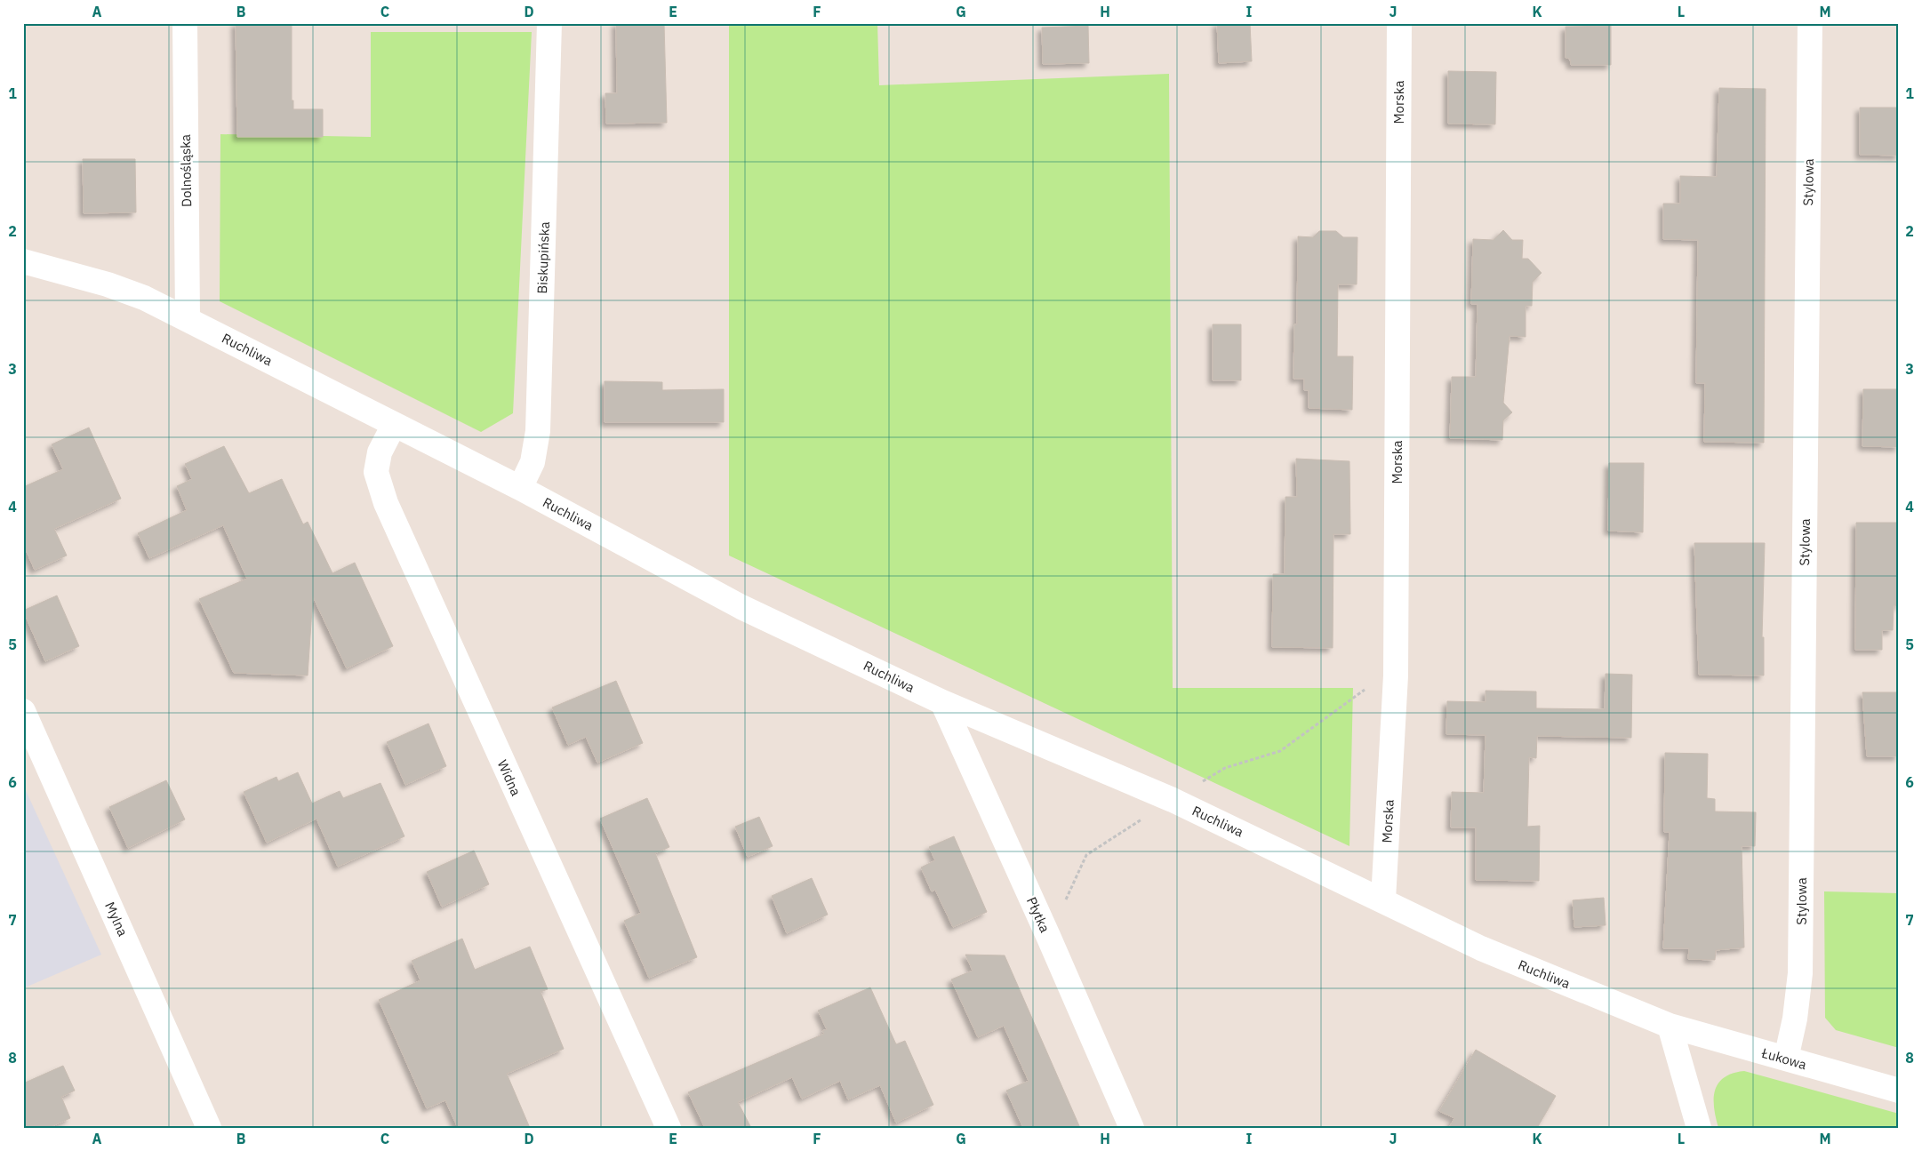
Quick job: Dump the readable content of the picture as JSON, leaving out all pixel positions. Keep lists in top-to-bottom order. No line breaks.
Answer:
{"streets":{"street":["Morska","Dolnośląska","Stylowa","Biskupińska","Ruchliwa","Widna","Płytka","Mylna","Łukowa"]},"crossings":[["Morska","Ruchliwa"],["Dolnośląska","Ruchliwa"],["Stylowa","Łukowa"],["Biskupińska","Ruchliwa"],["Ruchliwa","Widna"],["Ruchliwa","Płytka"],["Ruchliwa","Łukowa"]],"grid":{"columns":["A","B","C","D","E","F","G","H","I","J","K","L","M"],"rows":["1","2","3","4","5","6","7","8"]}}
